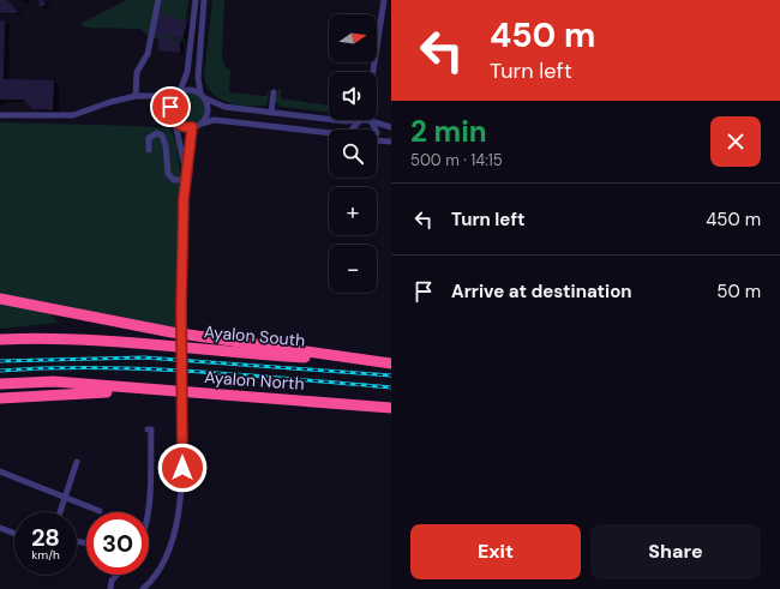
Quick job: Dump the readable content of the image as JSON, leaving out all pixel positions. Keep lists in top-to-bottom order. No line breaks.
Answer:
{"streets":{"highway":["Ayalon South","Ayalon North"]},"north":"right","page":{"turn":["450 m","Turn left"],"map_buttons":["+","−"],"heading":["2 min","500 m · 14:15"],"list":[{"name":"Turn left","value":"450 m"},{"name":"Arrive at destination","value":"50 m"}],"speed":"28 km/h","limit":"30","buttons":["Exit","Share"]}}
